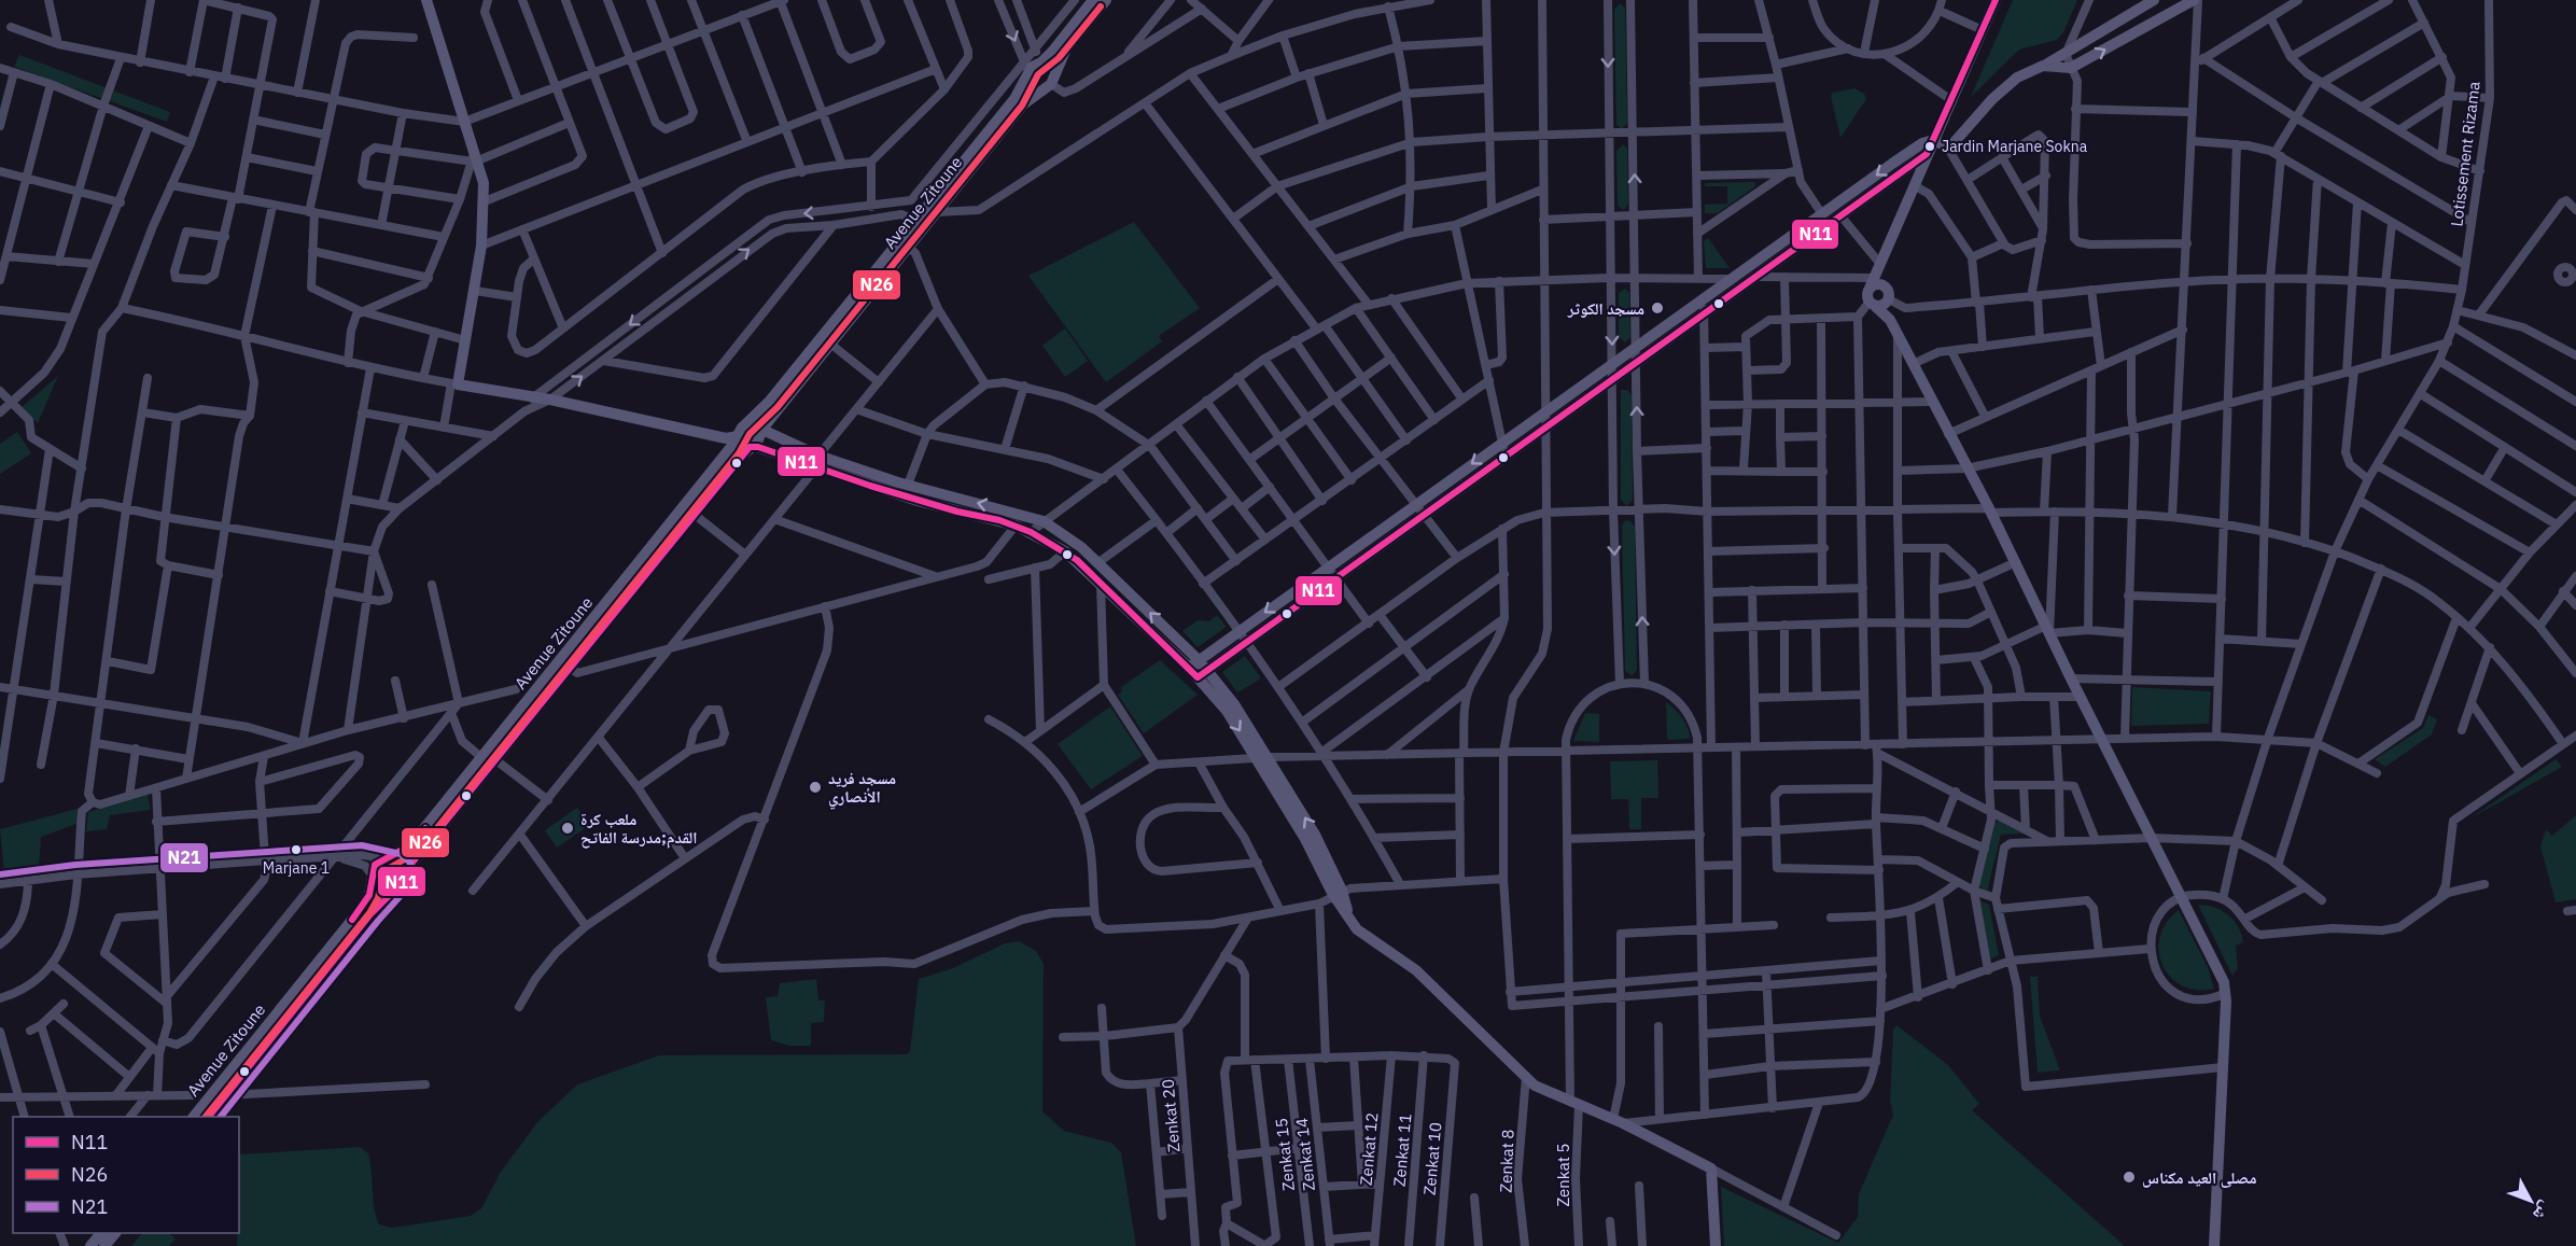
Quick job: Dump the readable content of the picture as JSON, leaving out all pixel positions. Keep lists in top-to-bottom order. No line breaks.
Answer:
{"streets":{"street":["Lotissement Rizama","Avenue Zitoune","Zenkat 20","Zenkat 12","Zenkat 11","Zenkat 15","Zenkat 14","Zenkat 10","Zenkat 8","Zenkat 5"]},"crossings":[["Zenkat 11","Zenkat 10"]],"places":["Jardin Marjane Sokna","مسجد الكوثر","مسجد فريد الأنصاري","ملعب كرة القدم;مدرسة الفاتح","Marjane 1","مصلى العيد مكناس"],"lines":["transit line N11","transit line N26","transit line N21"],"legend":["N11","N26","N21"],"north":"bottom right"}
